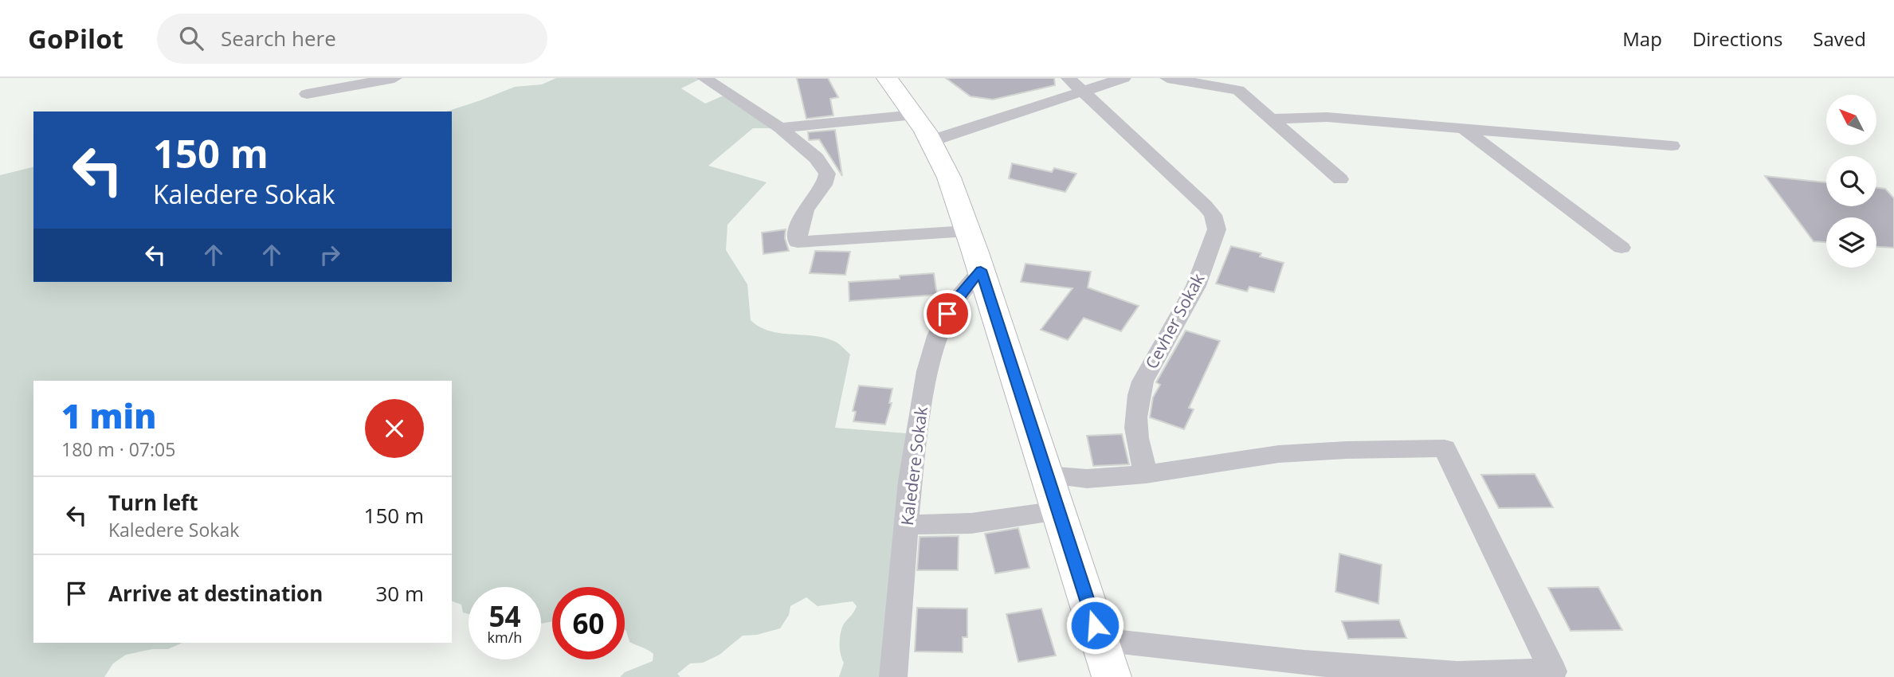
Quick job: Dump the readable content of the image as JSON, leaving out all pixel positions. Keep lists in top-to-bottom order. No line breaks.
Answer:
{"streets":{"street":["Cevher Sokak","Kaledere Sokak"]},"north":"top left","page":{"header":"GoPilot","search":"Search here","nav":["Map","Directions","Saved"],"turn":["150 m","Kaledere Sokak"],"heading":["1 min","180 m · 07:05"],"list":[{"name":"Turn left","note":"Kaledere Sokak","value":"150 m"},{"name":"Arrive at destination","value":"30 m"}],"speed":"54 km/h","limit":"60"}}
